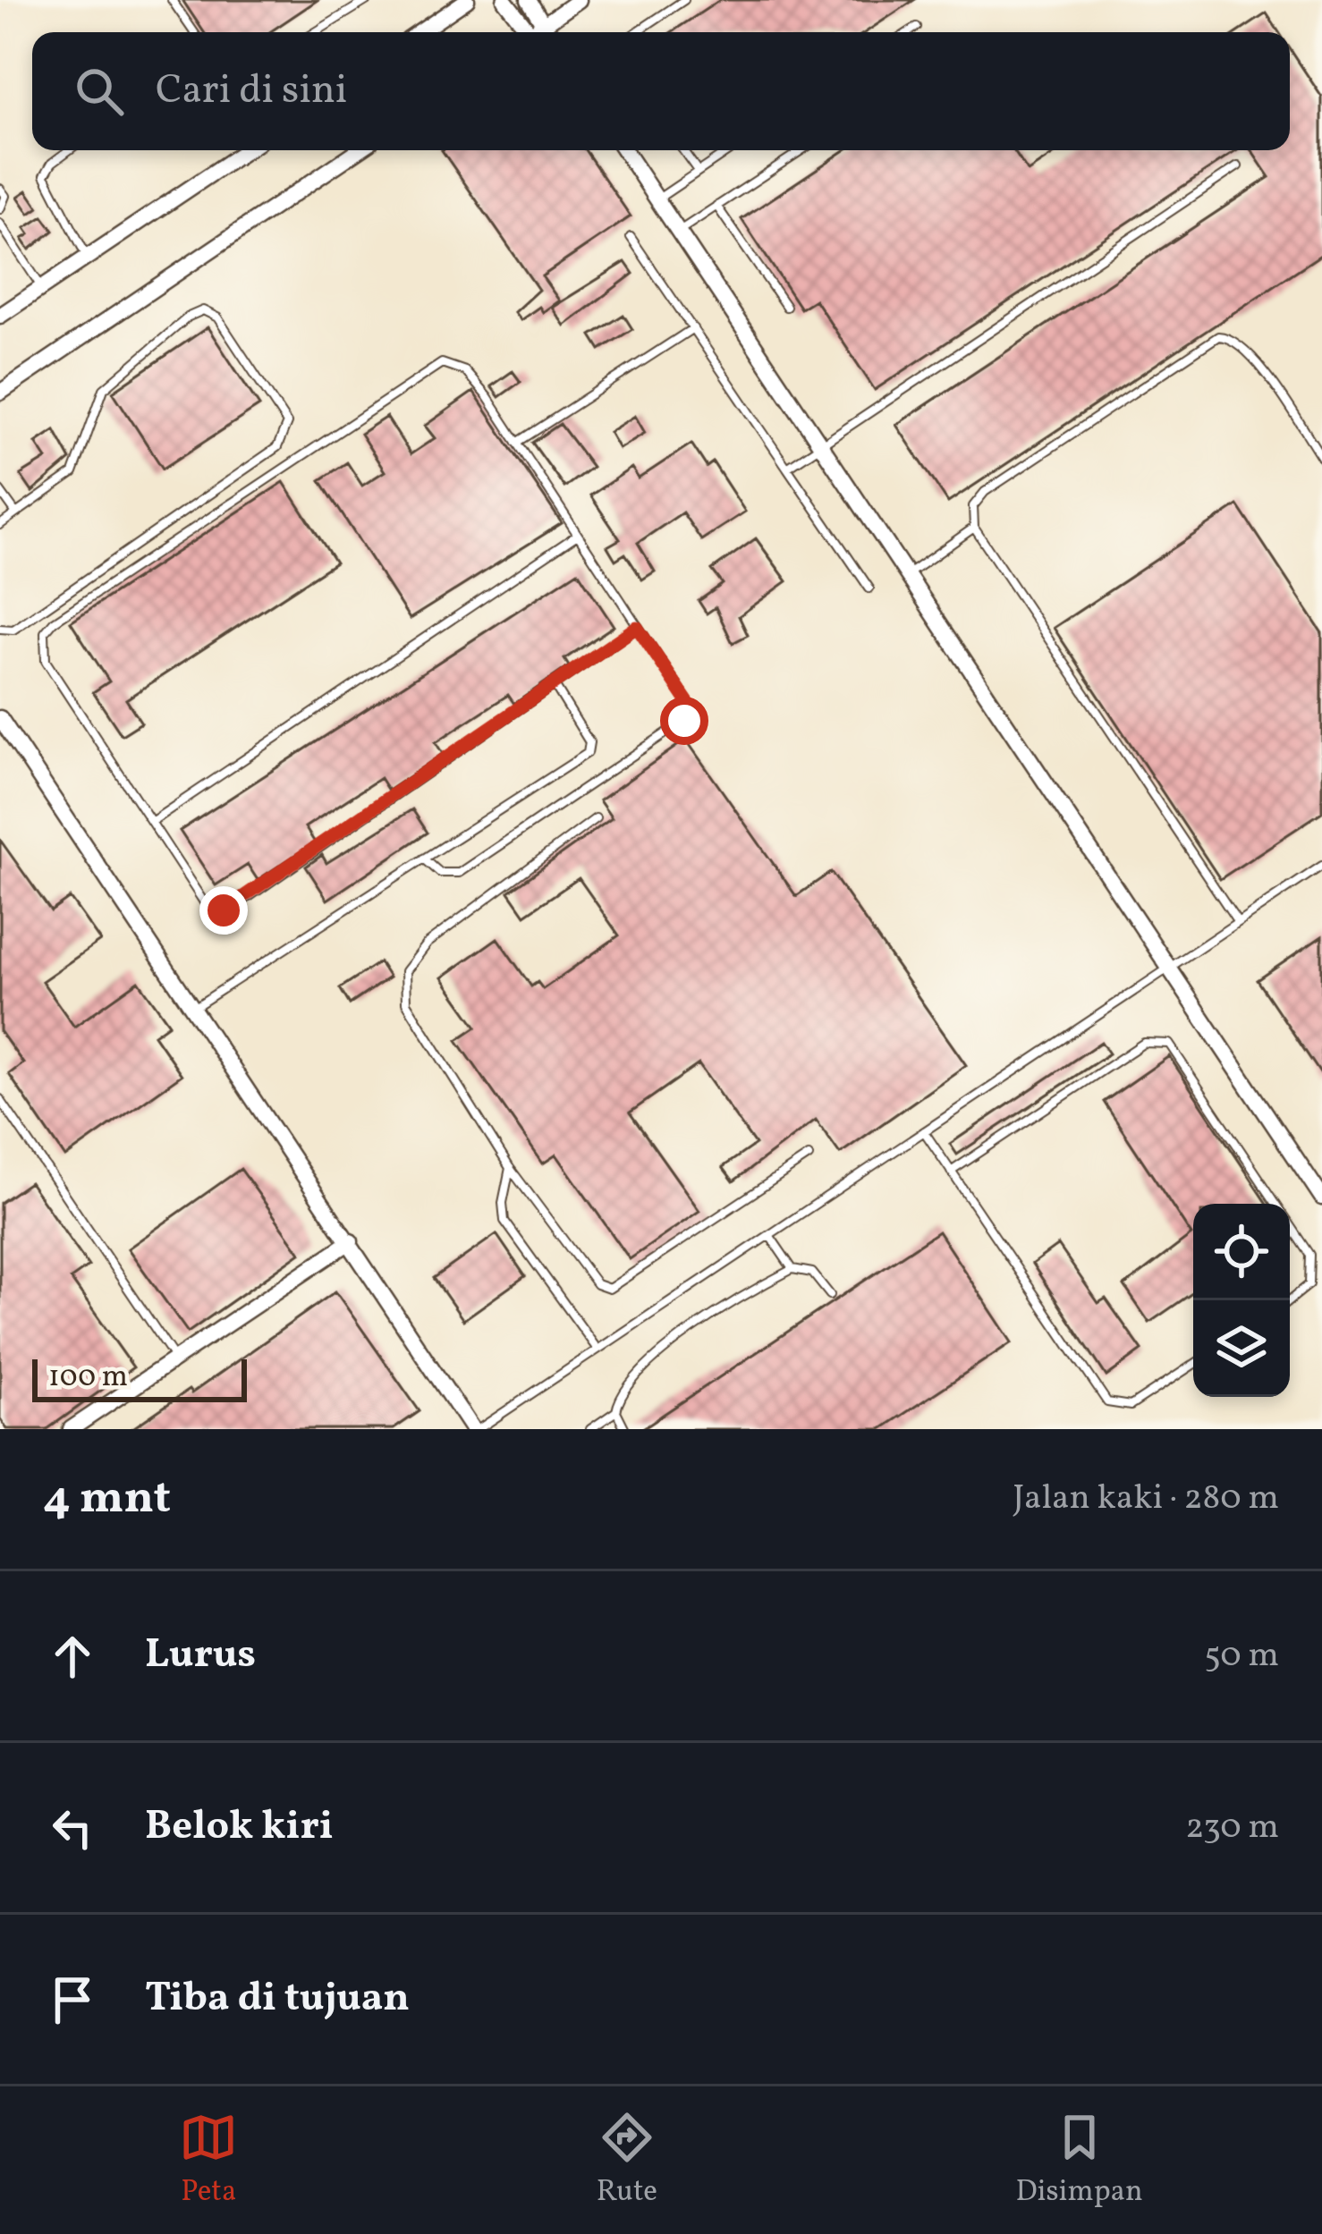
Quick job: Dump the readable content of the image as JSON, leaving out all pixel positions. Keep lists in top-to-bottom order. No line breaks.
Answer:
{"scale_bar":"100 m","page":{"search":"Cari di sini","scale":"100 m","heading":["4 mnt","Jalan kaki · 280 m"],"list":[["Lurus","50 m"],["Belok kiri","230 m"],"Tiba di tujuan"],"nav":["Peta","Rute","Disimpan"]}}
